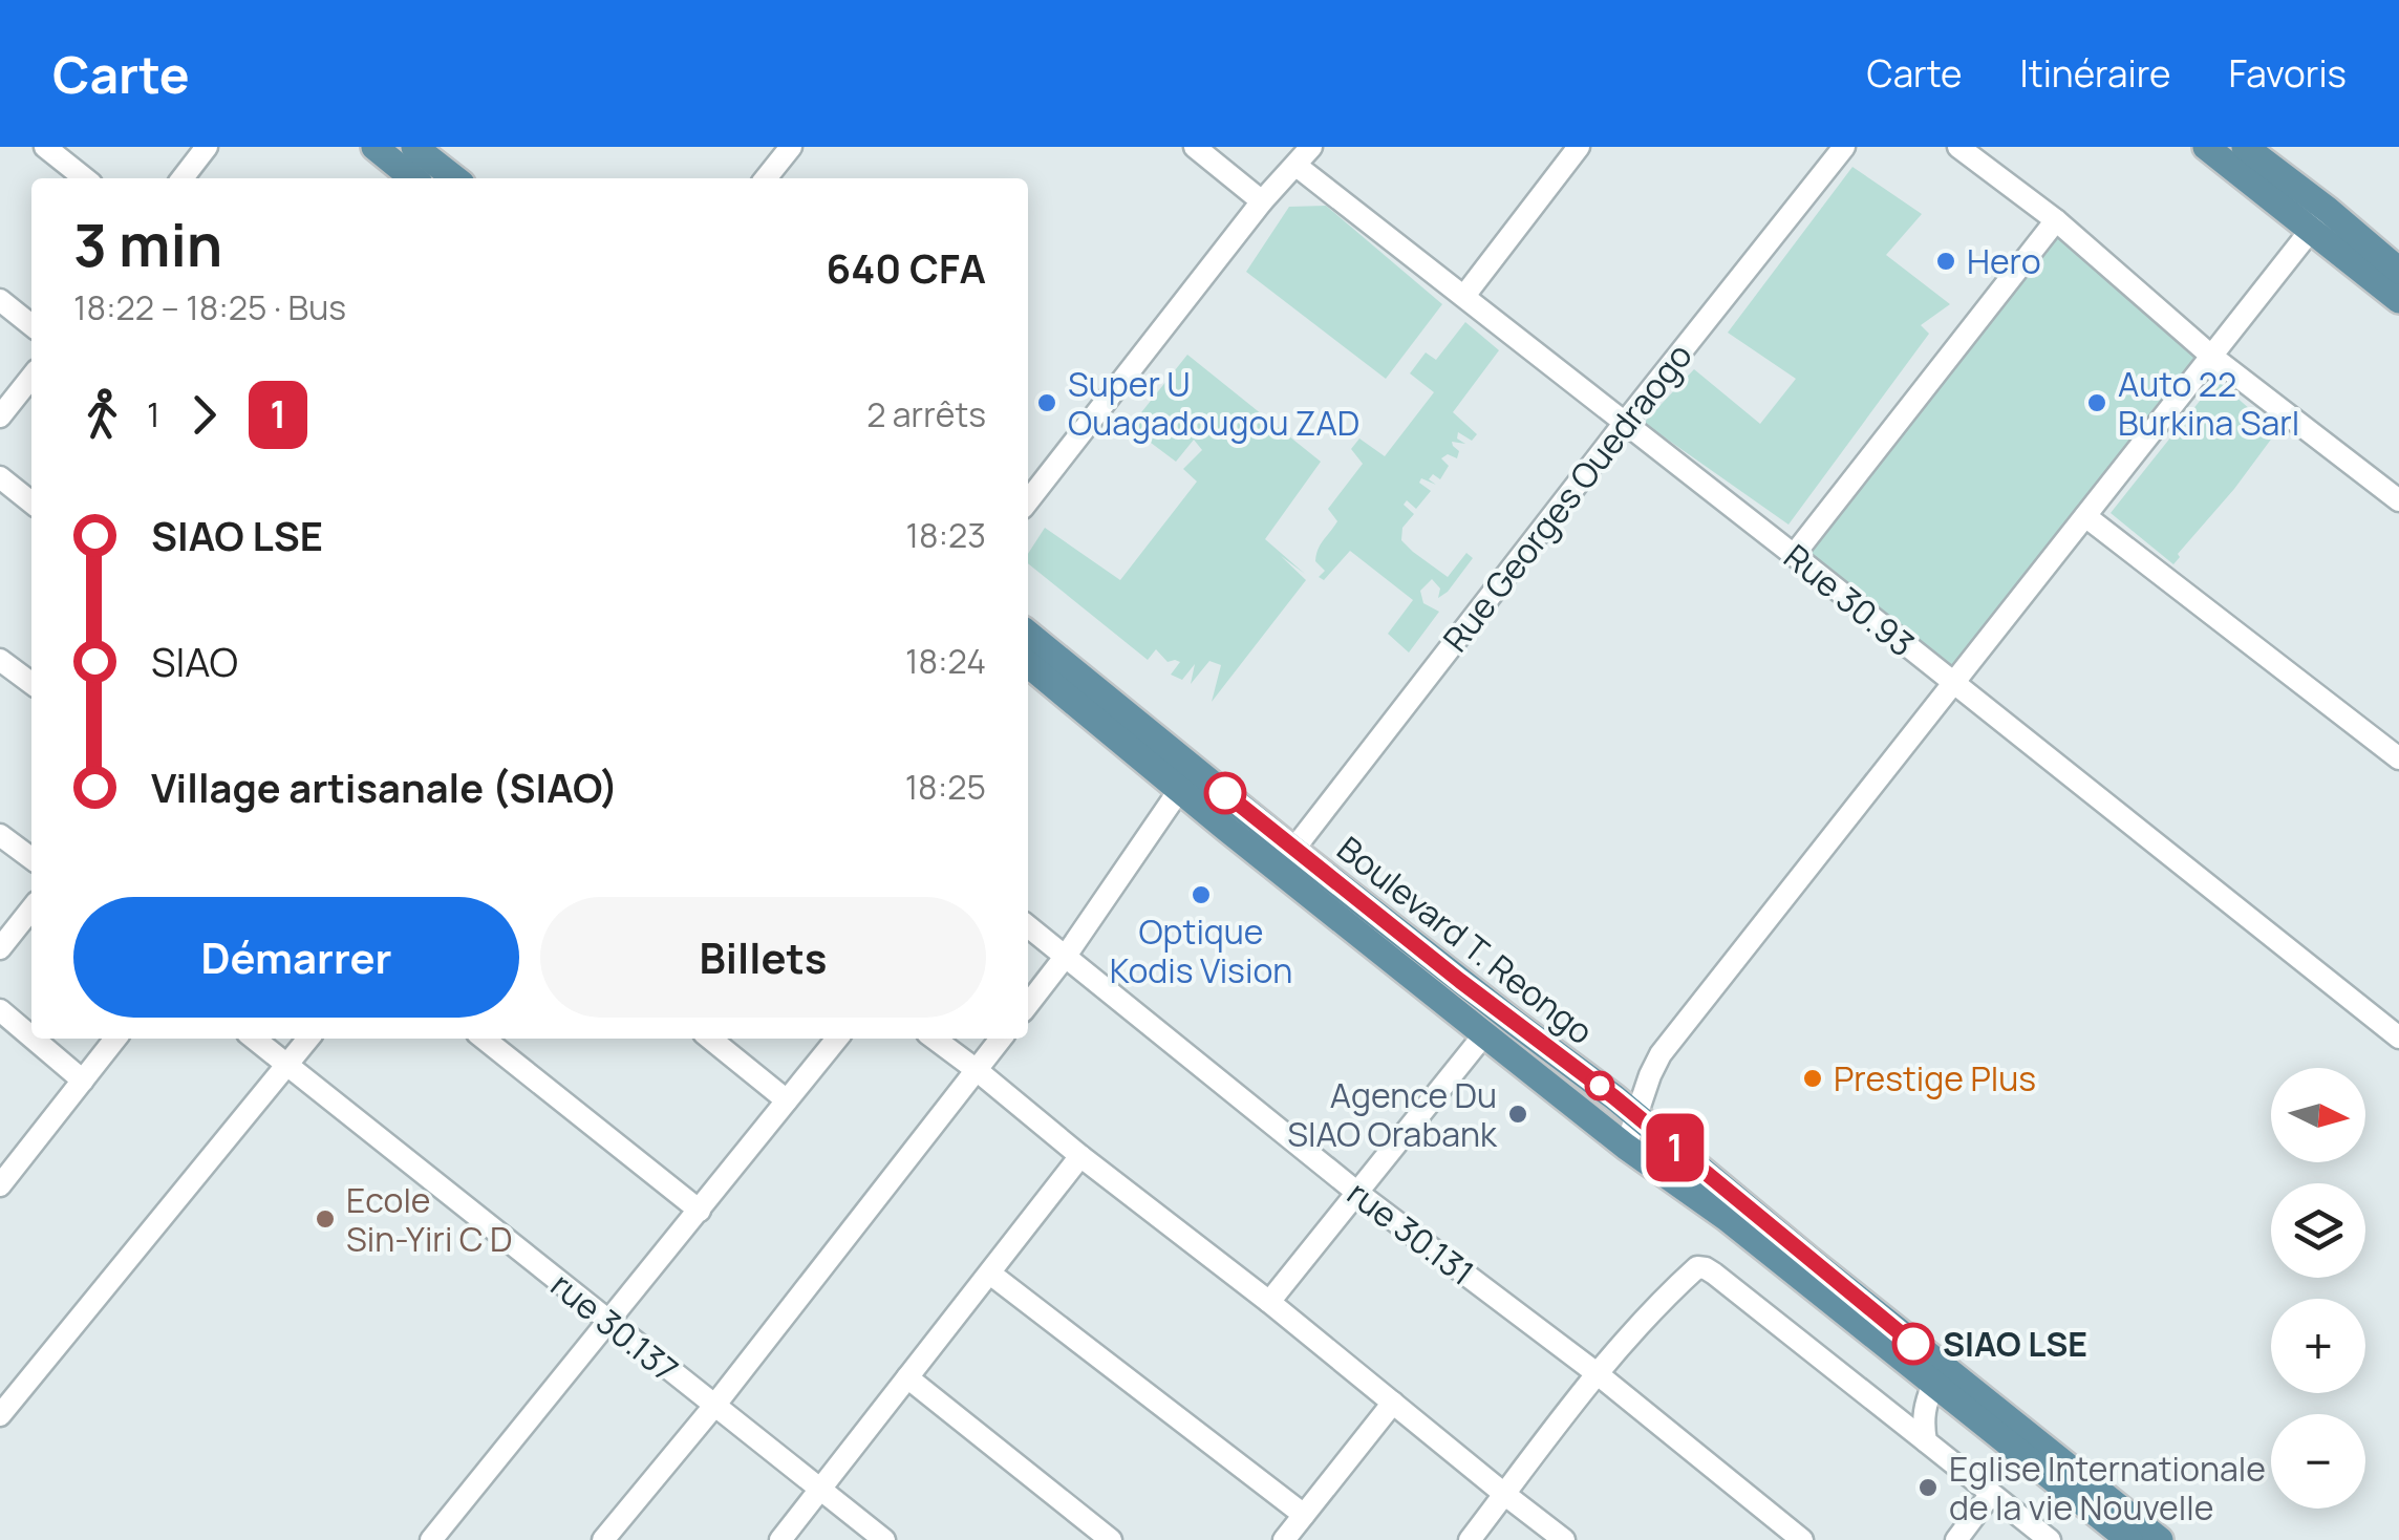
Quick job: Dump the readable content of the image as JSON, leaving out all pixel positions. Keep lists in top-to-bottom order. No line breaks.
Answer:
{"streets":{"main road":["Boulevard T. Reongo"],"street":["Rue Georges Ouedraogo","Rue 30.93","rue 30.131","rue 30.137"]},"crossings":[["Rue Georges Ouedraogo","Rue 30.93"],["Rue Georges Ouedraogo","Boulevard T. Reongo"]],"places":["Hero","Super U Ouagadougou ZAD","Auto 22 Burkina Sarl","Optique Kodis Vision","Prestige Plus","Agence Du SIAO Orabank","Ecole Sin-Yiri C D","SIAO LSE","Eglise Internationale de la vie Nouvelle"],"lines":["bus line 1"],"north":"right","page":{"header":"Carte","nav":["Carte","Itinéraire","Favoris"],"on_map":"1","heading":["3 min","18:22 – 18:25 · Bus","640 CFA"],"legs":["1","1","2 arrêts"],"list":[{"name":"SIAO LSE","value":"18:23"},{"name":"SIAO","value":"18:24"},{"name":"Village artisanale (SIAO)","value":"18:25"}],"buttons":["Démarrer","Billets"],"map_buttons":["+","−"]}}
